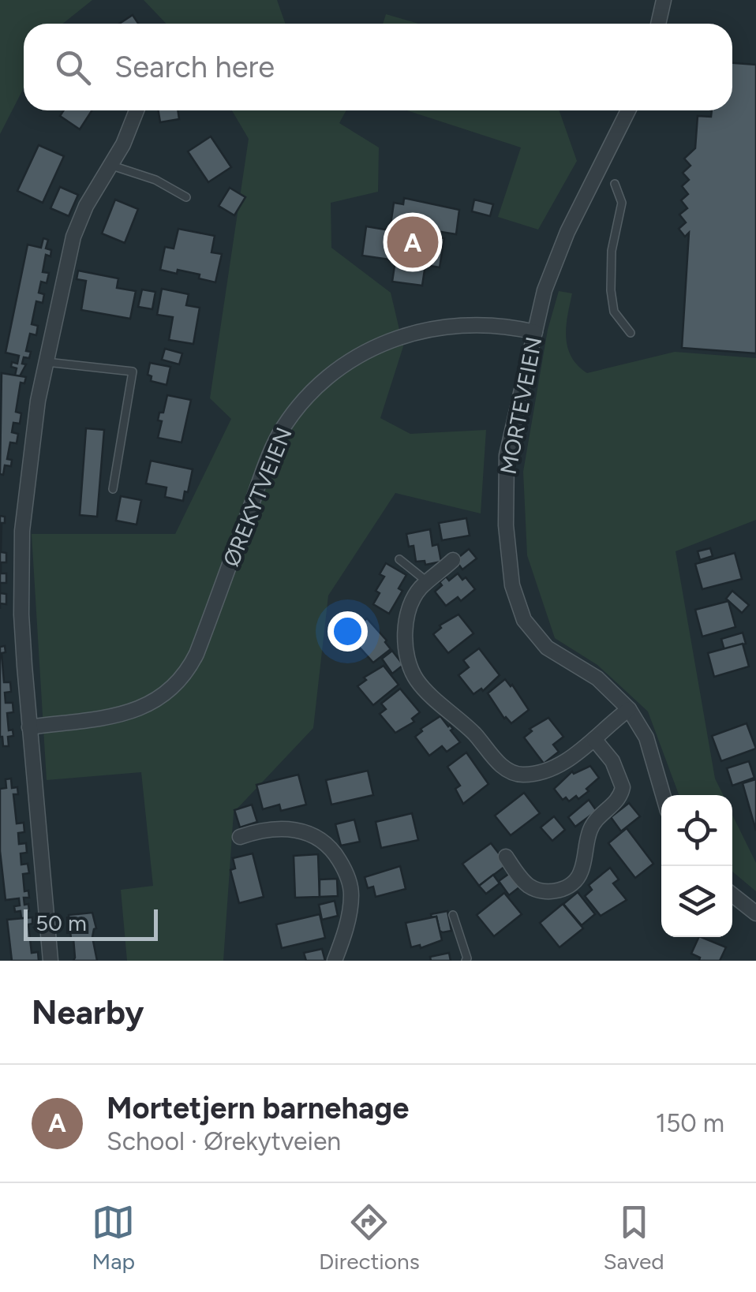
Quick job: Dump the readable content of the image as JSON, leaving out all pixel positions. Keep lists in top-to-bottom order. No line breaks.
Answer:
{"streets":{"street":["MORTEVEIEN","ØREKYTVEIEN"]},"crossings":[["MORTEVEIEN","ØREKYTVEIEN"]],"scale_bar":"50 m","page":{"search":"Search here","pins":"A","scale":"50 m","heading":"Nearby","list":[{"mark":"A","name":"Mortetjern barnehage","note":"School · Ørekytveien","value":"150 m"}],"nav":["Map","Directions","Saved"]}}
